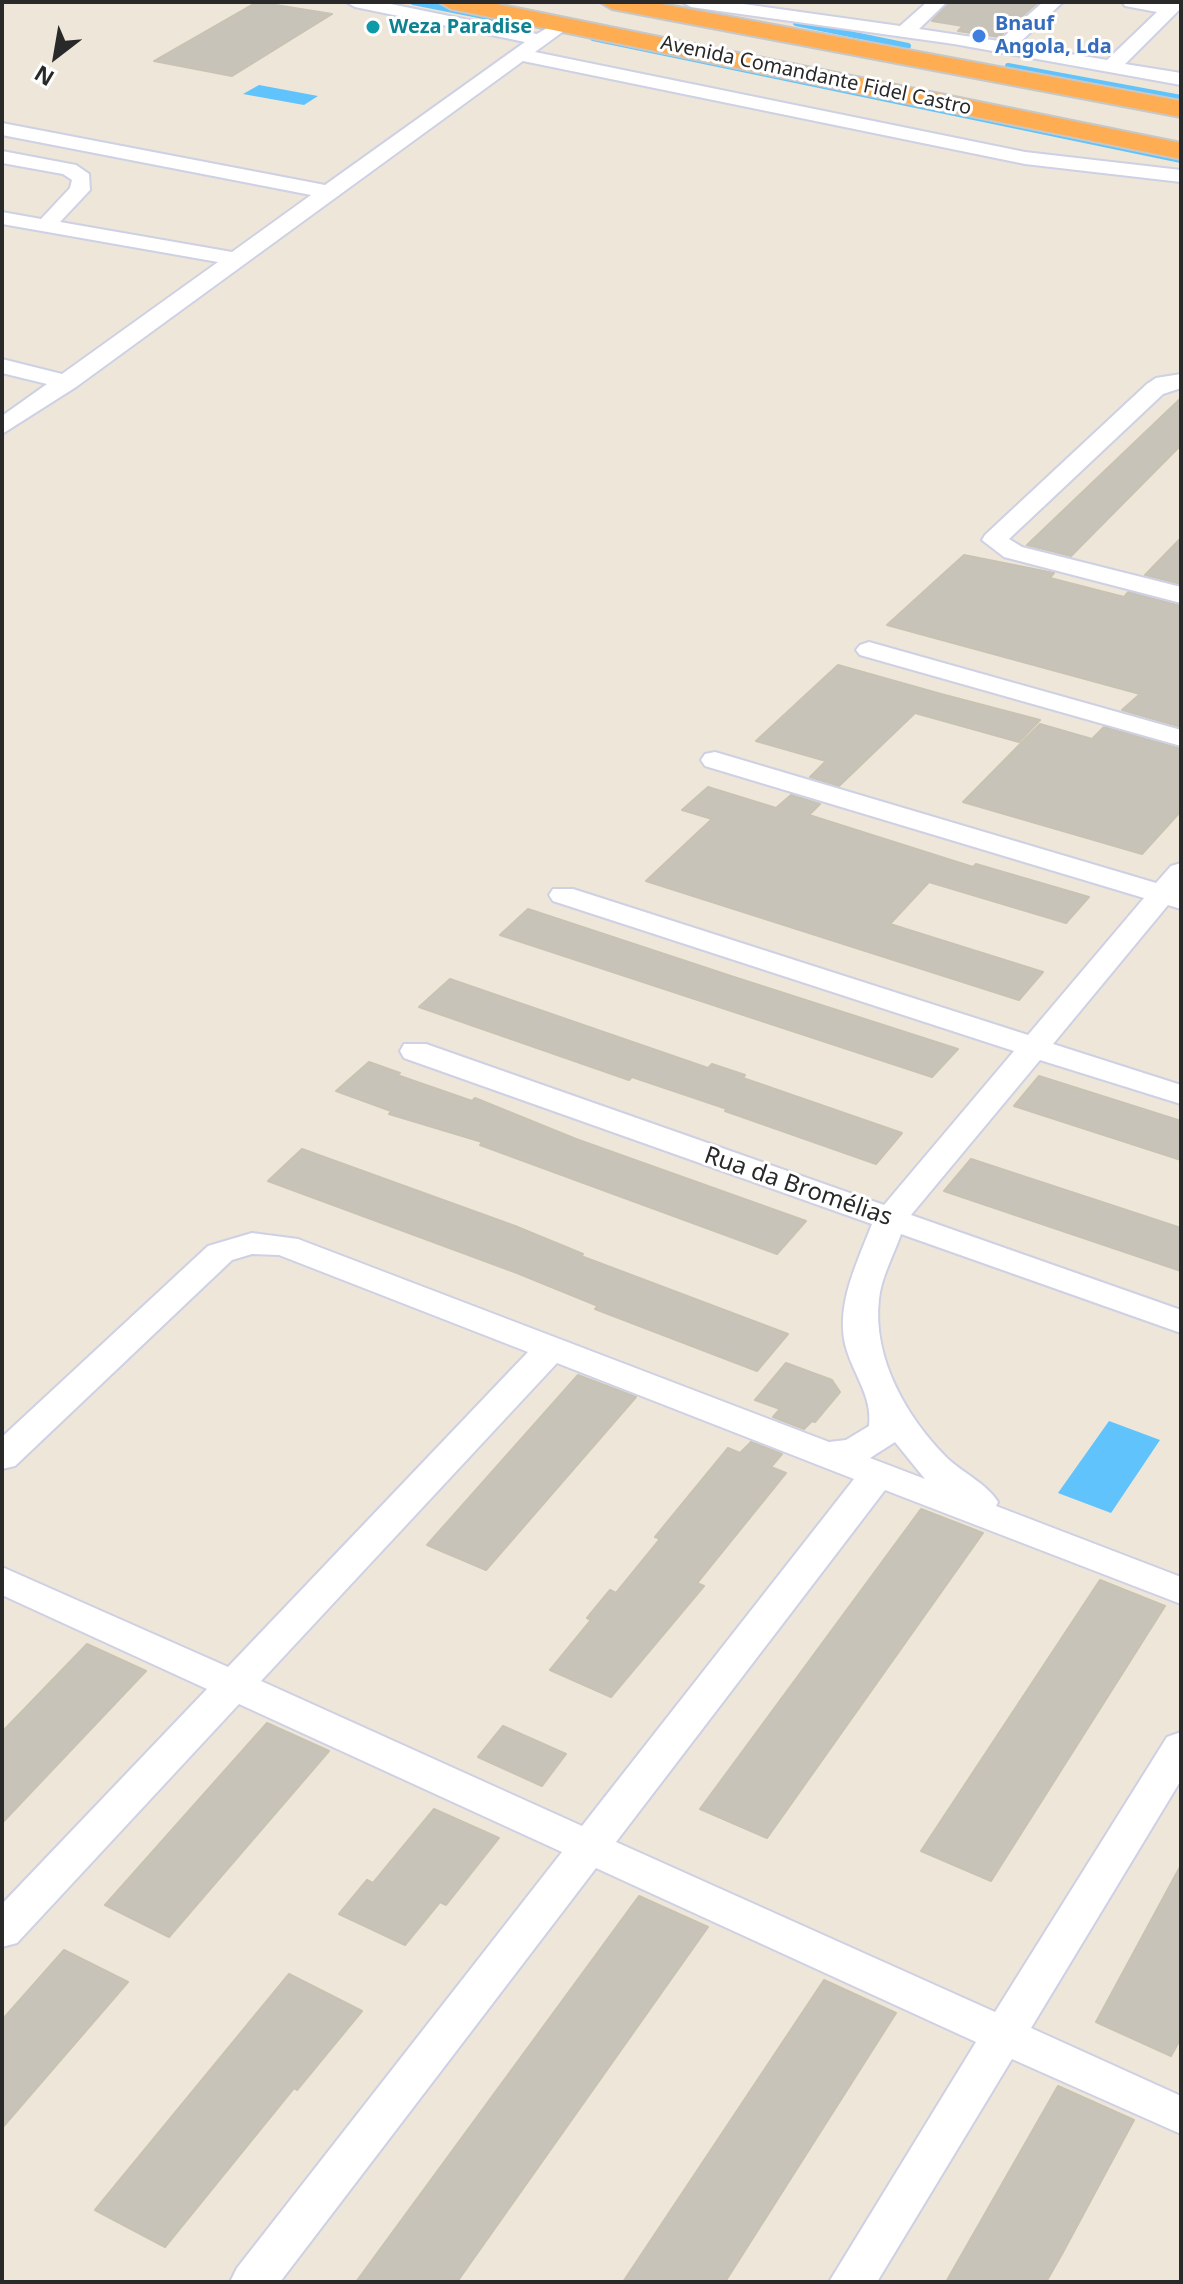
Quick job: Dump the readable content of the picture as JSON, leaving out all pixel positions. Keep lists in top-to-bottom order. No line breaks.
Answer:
{"streets":{"highway":["Avenida Comandante Fidel Castro"],"street":["Rua da Bromélias"]},"places":["Weza Paradise","Bnauf Angola, Lda"],"north":"bottom left"}
